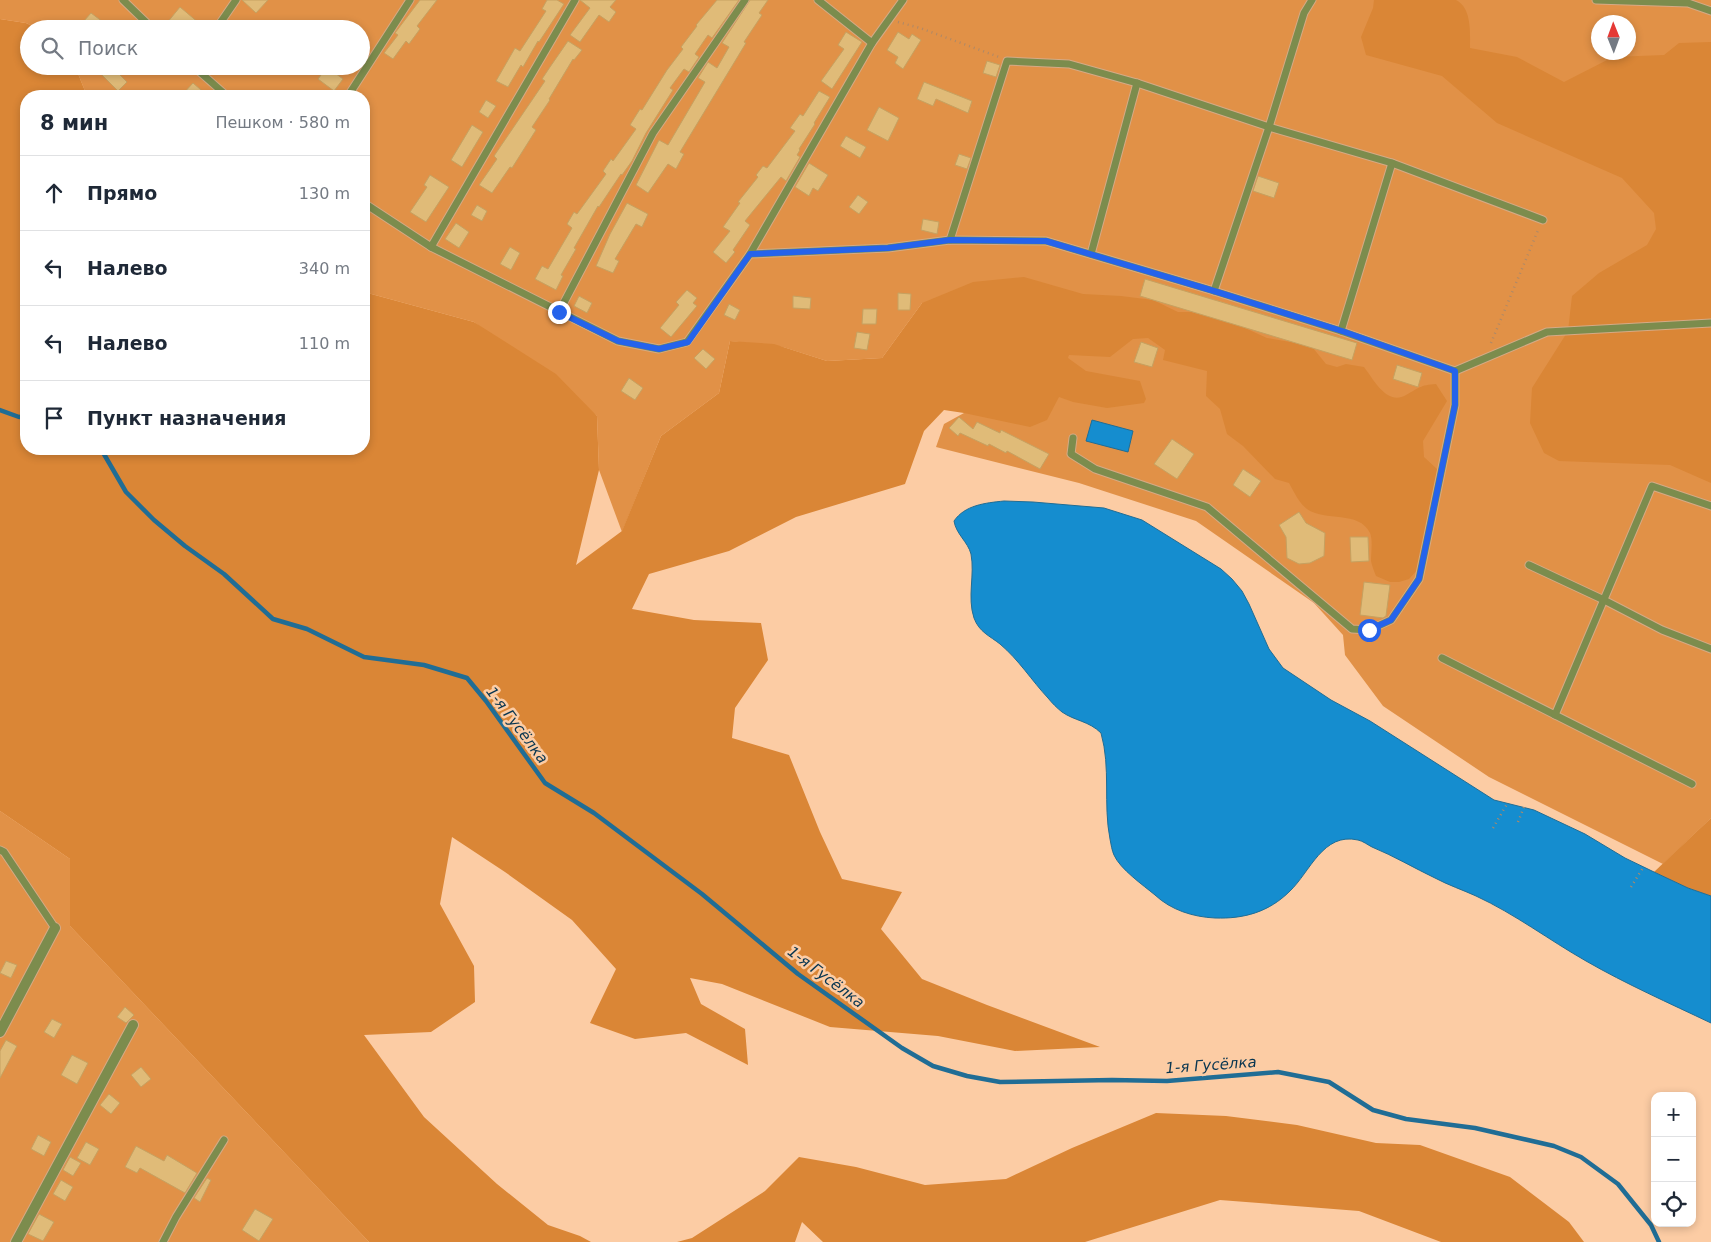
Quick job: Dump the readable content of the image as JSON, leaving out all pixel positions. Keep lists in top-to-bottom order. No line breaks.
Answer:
{"water":["1-я Гусёлка"],"north":"top","page":{"search":"Поиск","heading":["8 мин","Пешком · 580 m"],"list":[["Прямо","130 m"],["Налево","340 m"],["Налево","110 m"],"Пункт назначения"],"map_buttons":["+","−"]}}
